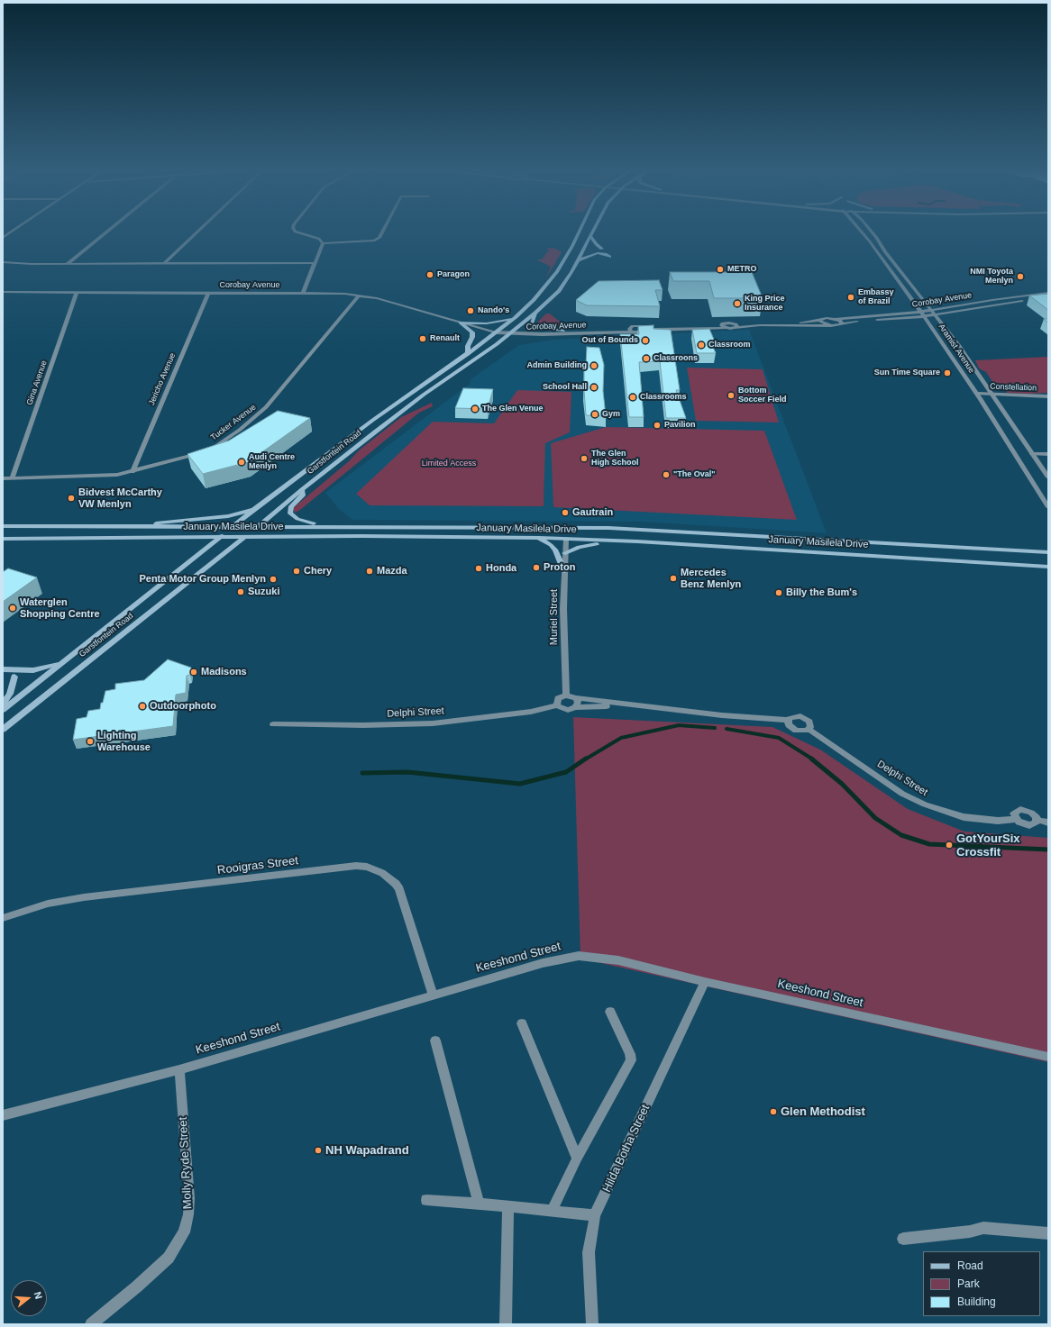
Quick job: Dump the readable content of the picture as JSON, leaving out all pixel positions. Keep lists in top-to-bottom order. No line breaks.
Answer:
{"streets":{"main road":["Garstfontein Road","January Masilela Drive"],"street":["Corobay Avenue","Aramist Avenue","Jericho Avenue","Gina Avenue","Constellation","Tucker Avenue","Muriel Street","Delphi Street","Rooigras Street","Keeshond Street","Hilda Botha Street","Molly Ryde Street"]},"crossings":[["Corobay Avenue","Aramist Avenue"],["Corobay Avenue","Jericho Avenue"],["Corobay Avenue","Gina Avenue"],["Corobay Avenue","Tucker Avenue"],["Corobay Avenue","Garstfontein Road"],["Aramist Avenue","Constellation"],["Jericho Avenue","Tucker Avenue"],["Gina Avenue","Tucker Avenue"],["Garstfontein Road","January Masilela Drive"],["January Masilela Drive","Muriel Street"],["Muriel Street","Delphi Street"],["Rooigras Street","Keeshond Street"],["Keeshond Street","Hilda Botha Street"],["Keeshond Street","Molly Ryde Street"]],"parks":["Limited Access"],"places":["METRO","Paragon","NMI Toyota Menlyn","Embassy of Brazil","King Price Insurance","Nando's","Renault","Out of Bounds","Classroom","Classroons","Admin Building","Sun Time Square","School Hall","Bottom Soccer Field","Classrooms","The Glen Venue","Gym","Pavilion","The Glen High School","Audi Centre Menlyn","\"The Oval\"","Bidvest McCarthy VW Menlyn","Gautrain","Proton","Honda","Chery","Mazda","Mercedes Benz Menlyn","Penta Motor Group Menlyn","Suzuki","Billy the Bum's","Waterglen Shopping Centre","Madisons","Outdoorphoto","Lighting Warehouse","GotYourSix Crossfit","Glen Methodist","NH Wapadrand"],"legend":["Road","Park","Building"],"north":"right"}
